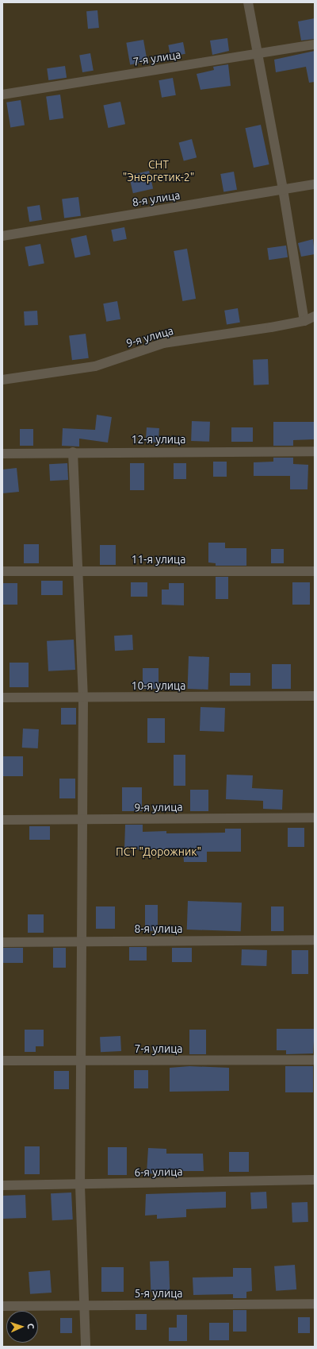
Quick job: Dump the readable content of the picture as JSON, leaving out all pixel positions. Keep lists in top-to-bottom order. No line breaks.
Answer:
{"streets":{"street":["7-я улица","8-я улица","9-я улица","12-я улица","11-я улица","10-я улица","6-я улица","5-я улица"]},"parks":["СHТ \"Энергетик-2\"","ПСТ \"Дорожник\""],"north":"right"}
